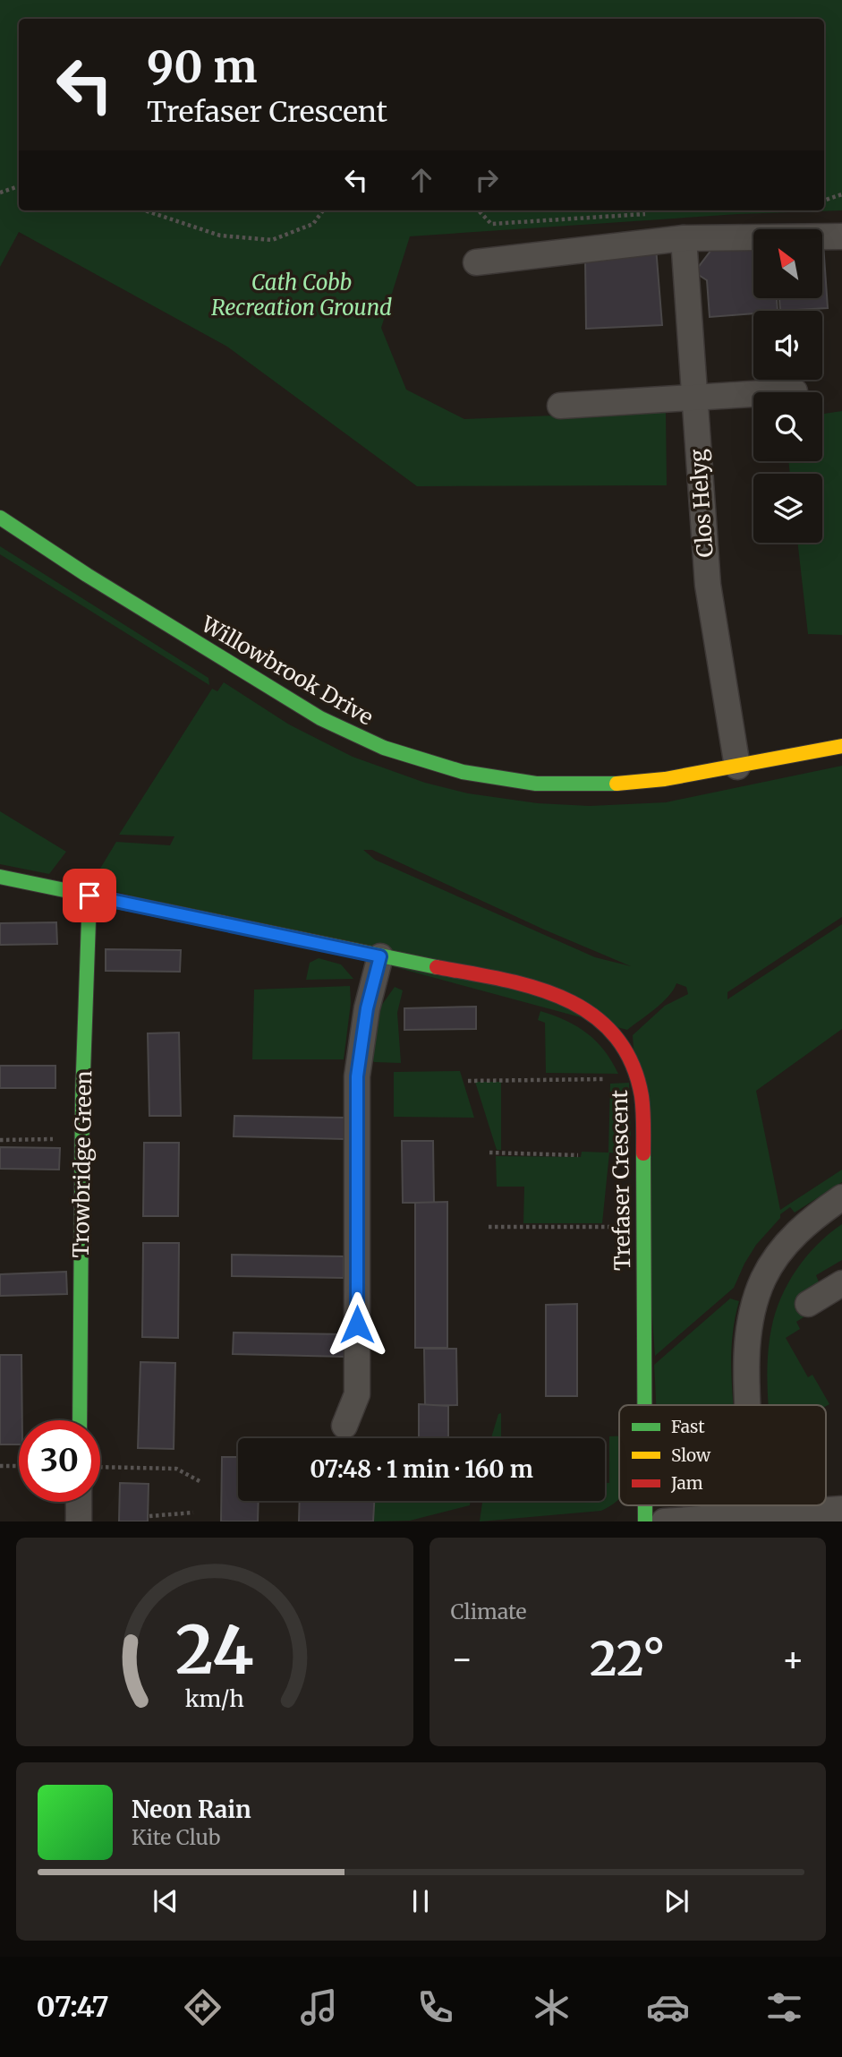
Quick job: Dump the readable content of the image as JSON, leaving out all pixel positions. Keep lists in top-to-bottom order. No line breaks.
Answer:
{"streets":{"street":["Clos Helyg","Willowbrook Drive","Trowbridge Green","Trefaser Crescent"]},"crossings":[["Clos Helyg","Willowbrook Drive"],["Trowbridge Green","Trefaser Crescent"]],"parks":["Cath Cobb Recreation Ground"],"legend":["Fast","Slow","Jam"],"north":"top left","page":{"turn":["90 m","Trefaser Crescent"],"limit":"30","trip":"07:48 · 1 min · 160 m","tile":"Climate","heat":["−","22°","+"],"song":["Neon Rain","Kite Club"],"tabs":"07:47","gauge":["24","km/h"]}}
